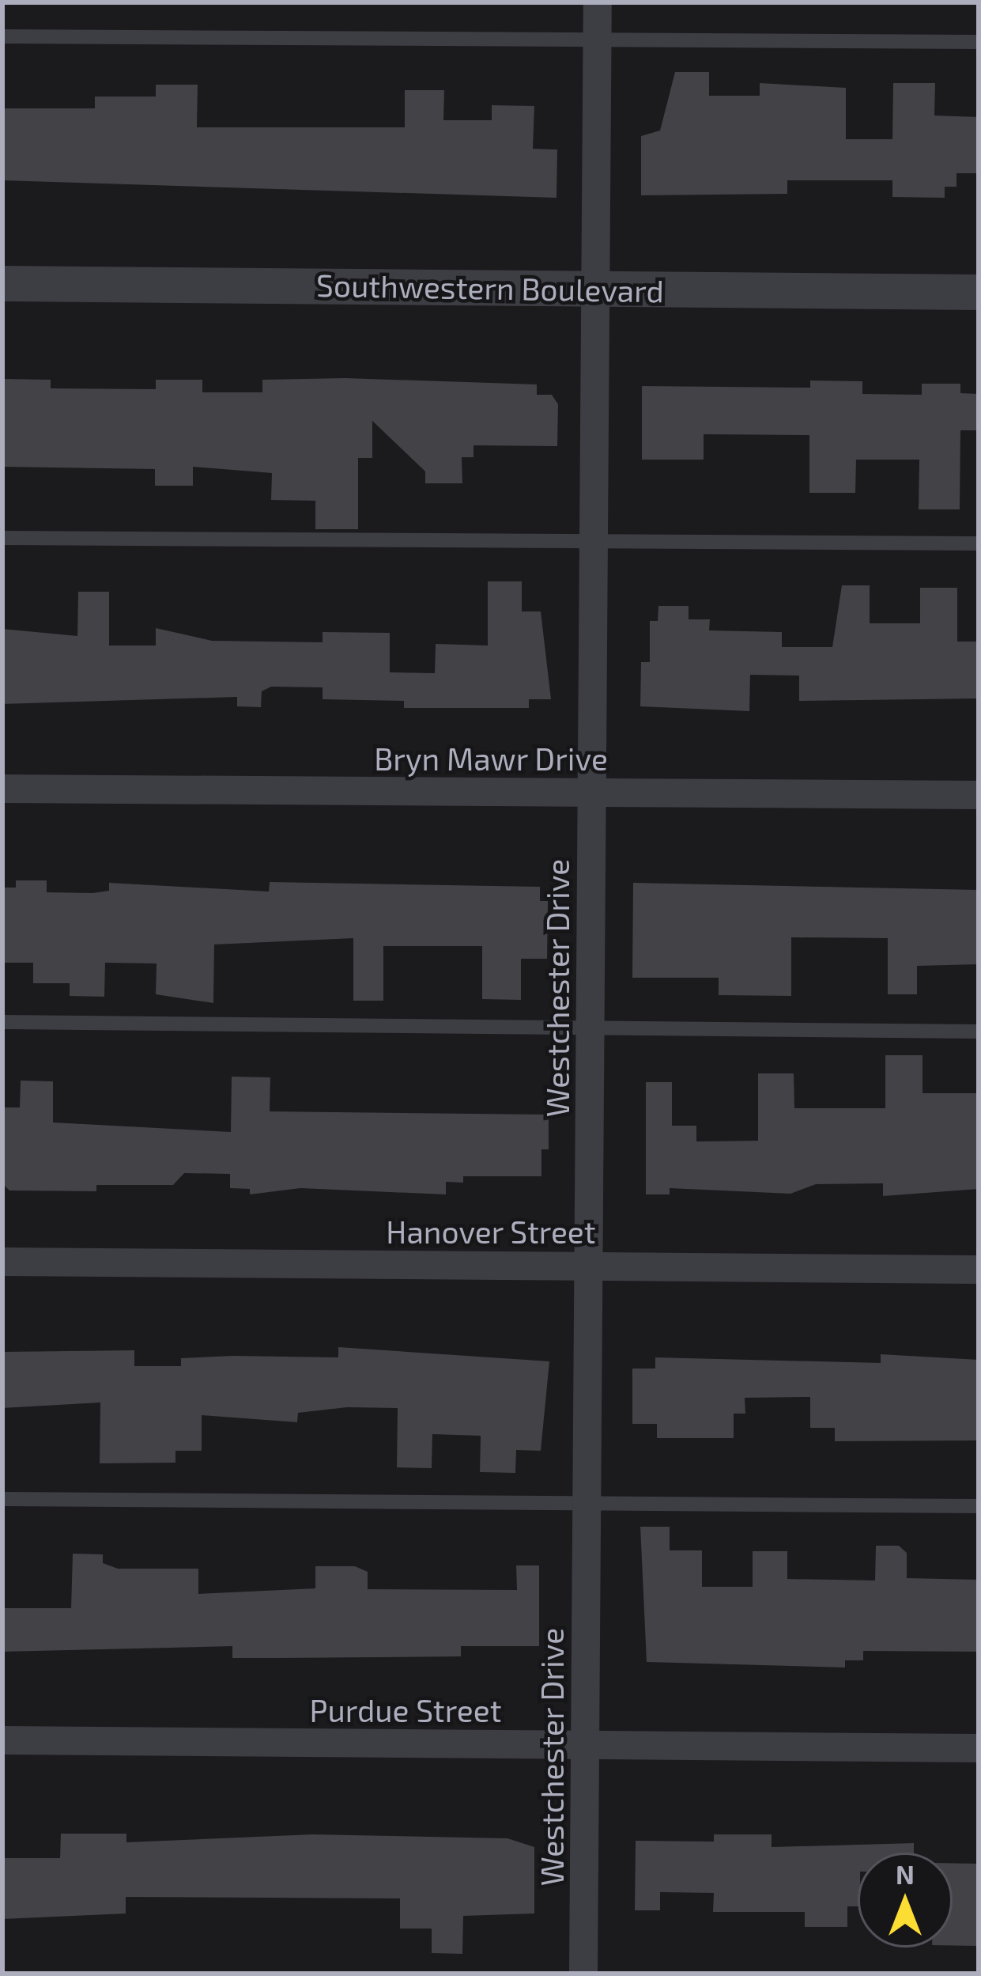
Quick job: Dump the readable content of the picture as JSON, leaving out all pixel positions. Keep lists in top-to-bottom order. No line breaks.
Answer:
{"streets":{"street":["Southwestern Boulevard","Bryn Mawr Drive","Westchester Drive","Hanover Street","Purdue Street"]},"crossings":[["Southwestern Boulevard","Westchester Drive"],["Bryn Mawr Drive","Westchester Drive"],["Westchester Drive","Hanover Street"],["Westchester Drive","Purdue Street"]],"north":"top"}
